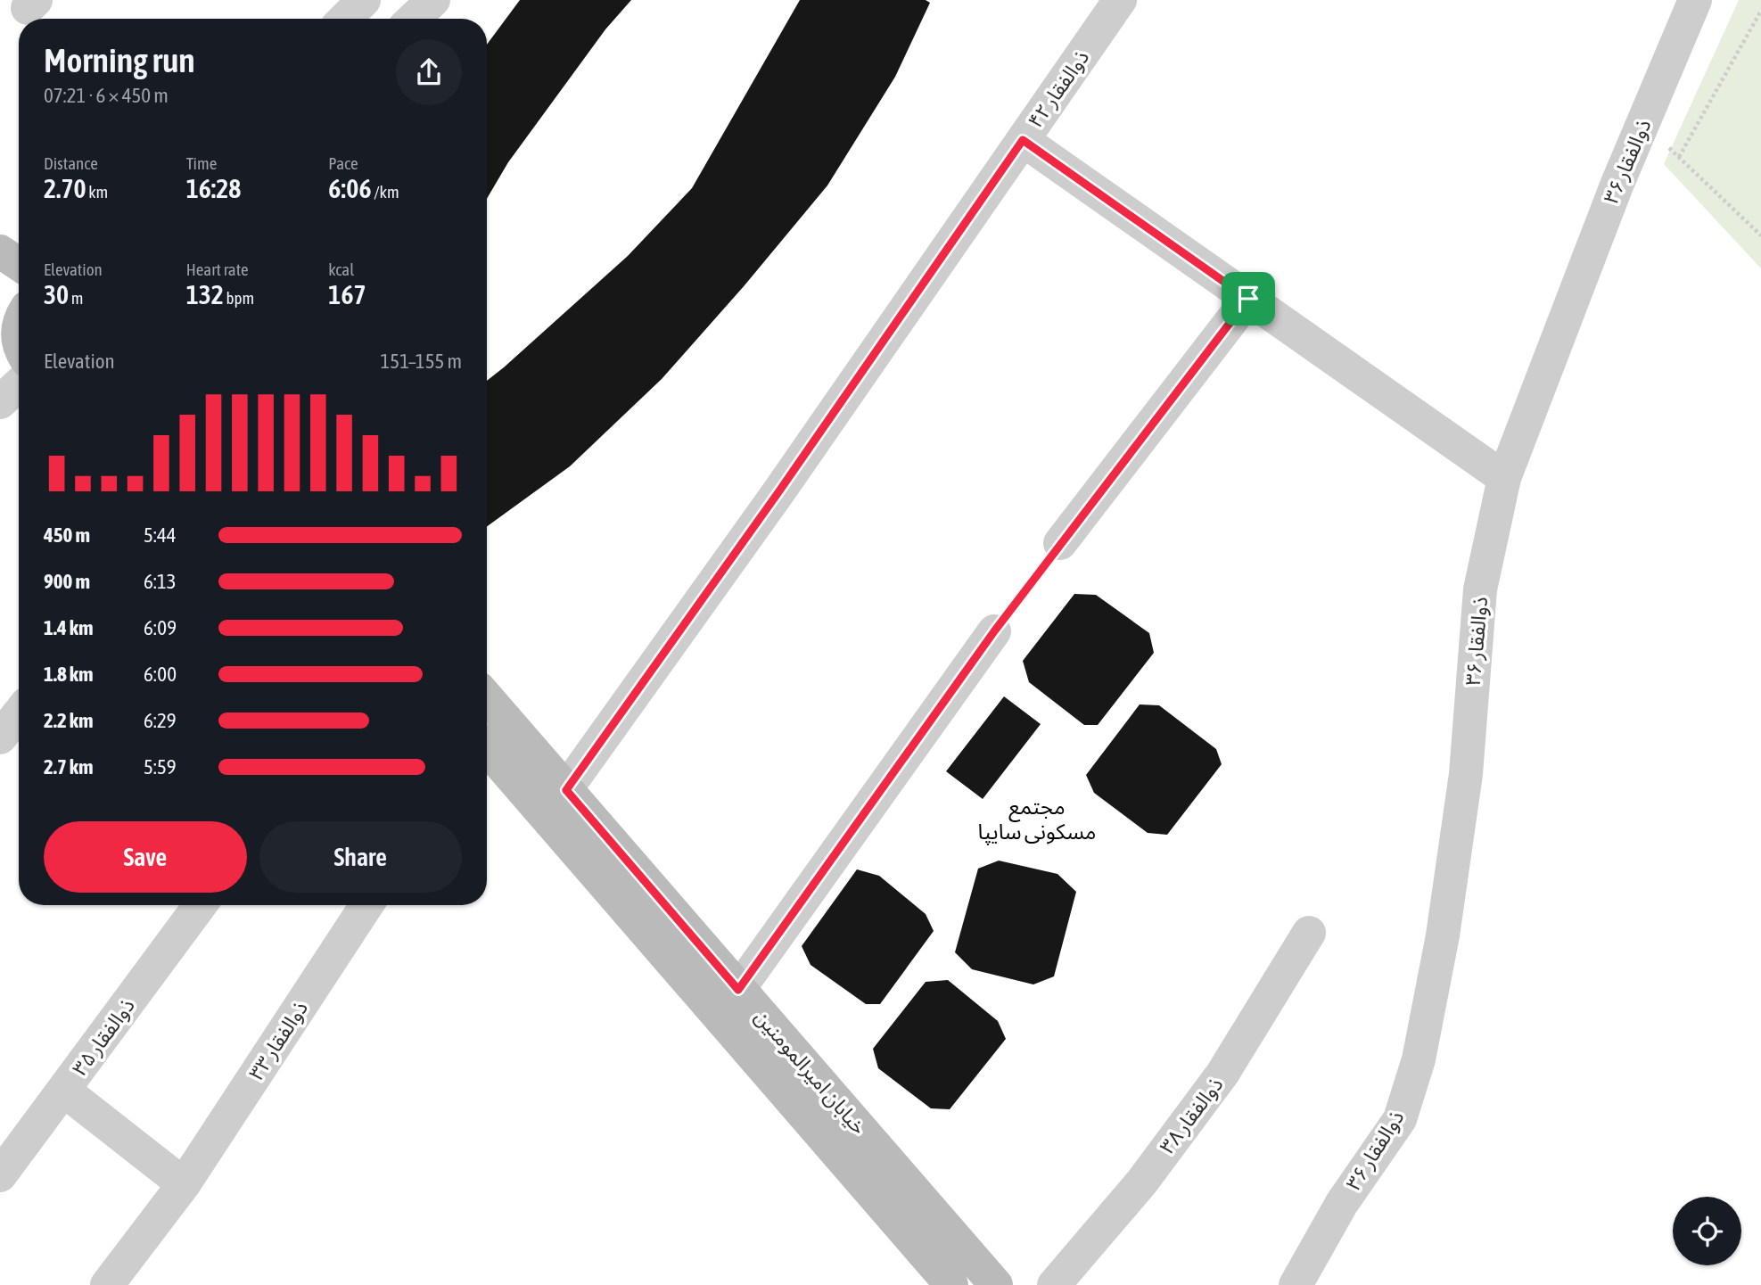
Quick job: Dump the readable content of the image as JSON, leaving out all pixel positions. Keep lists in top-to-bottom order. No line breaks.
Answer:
{"streets":{"main road":["خیابان امیرالمومنین"],"street":["ذوالفقار ۴۲","ذوالفقار ۳۶","ذوالفقار ۳۵","ذوالفقار ۳۳","ذوالفقار ۳۸"]},"crossings":[["ذوالفقار ۴۲","خیابان امیرالمومنین"]],"districts":["مجتمع مسکونی سایپا"],"page":{"heading":["Morning run","07:21 · 6 × 450 m"],"stats":[["Distance","2.70 km"],["Time","16:28"],["Pace","6:06 /km"],["Elevation","30 m"],["Heart rate","132 bpm"],["kcal","167"]],"chart":["Elevation","151–155 m"],"list":[{"name":"450 m","note":"5:44"},{"name":"900 m","note":"6:13"},{"name":"1.4 km","note":"6:09"},{"name":"1.8 km","note":"6:00"},{"name":"2.2 km","note":"6:29"},{"name":"2.7 km","note":"5:59"}],"buttons":["Save","Share"]}}
